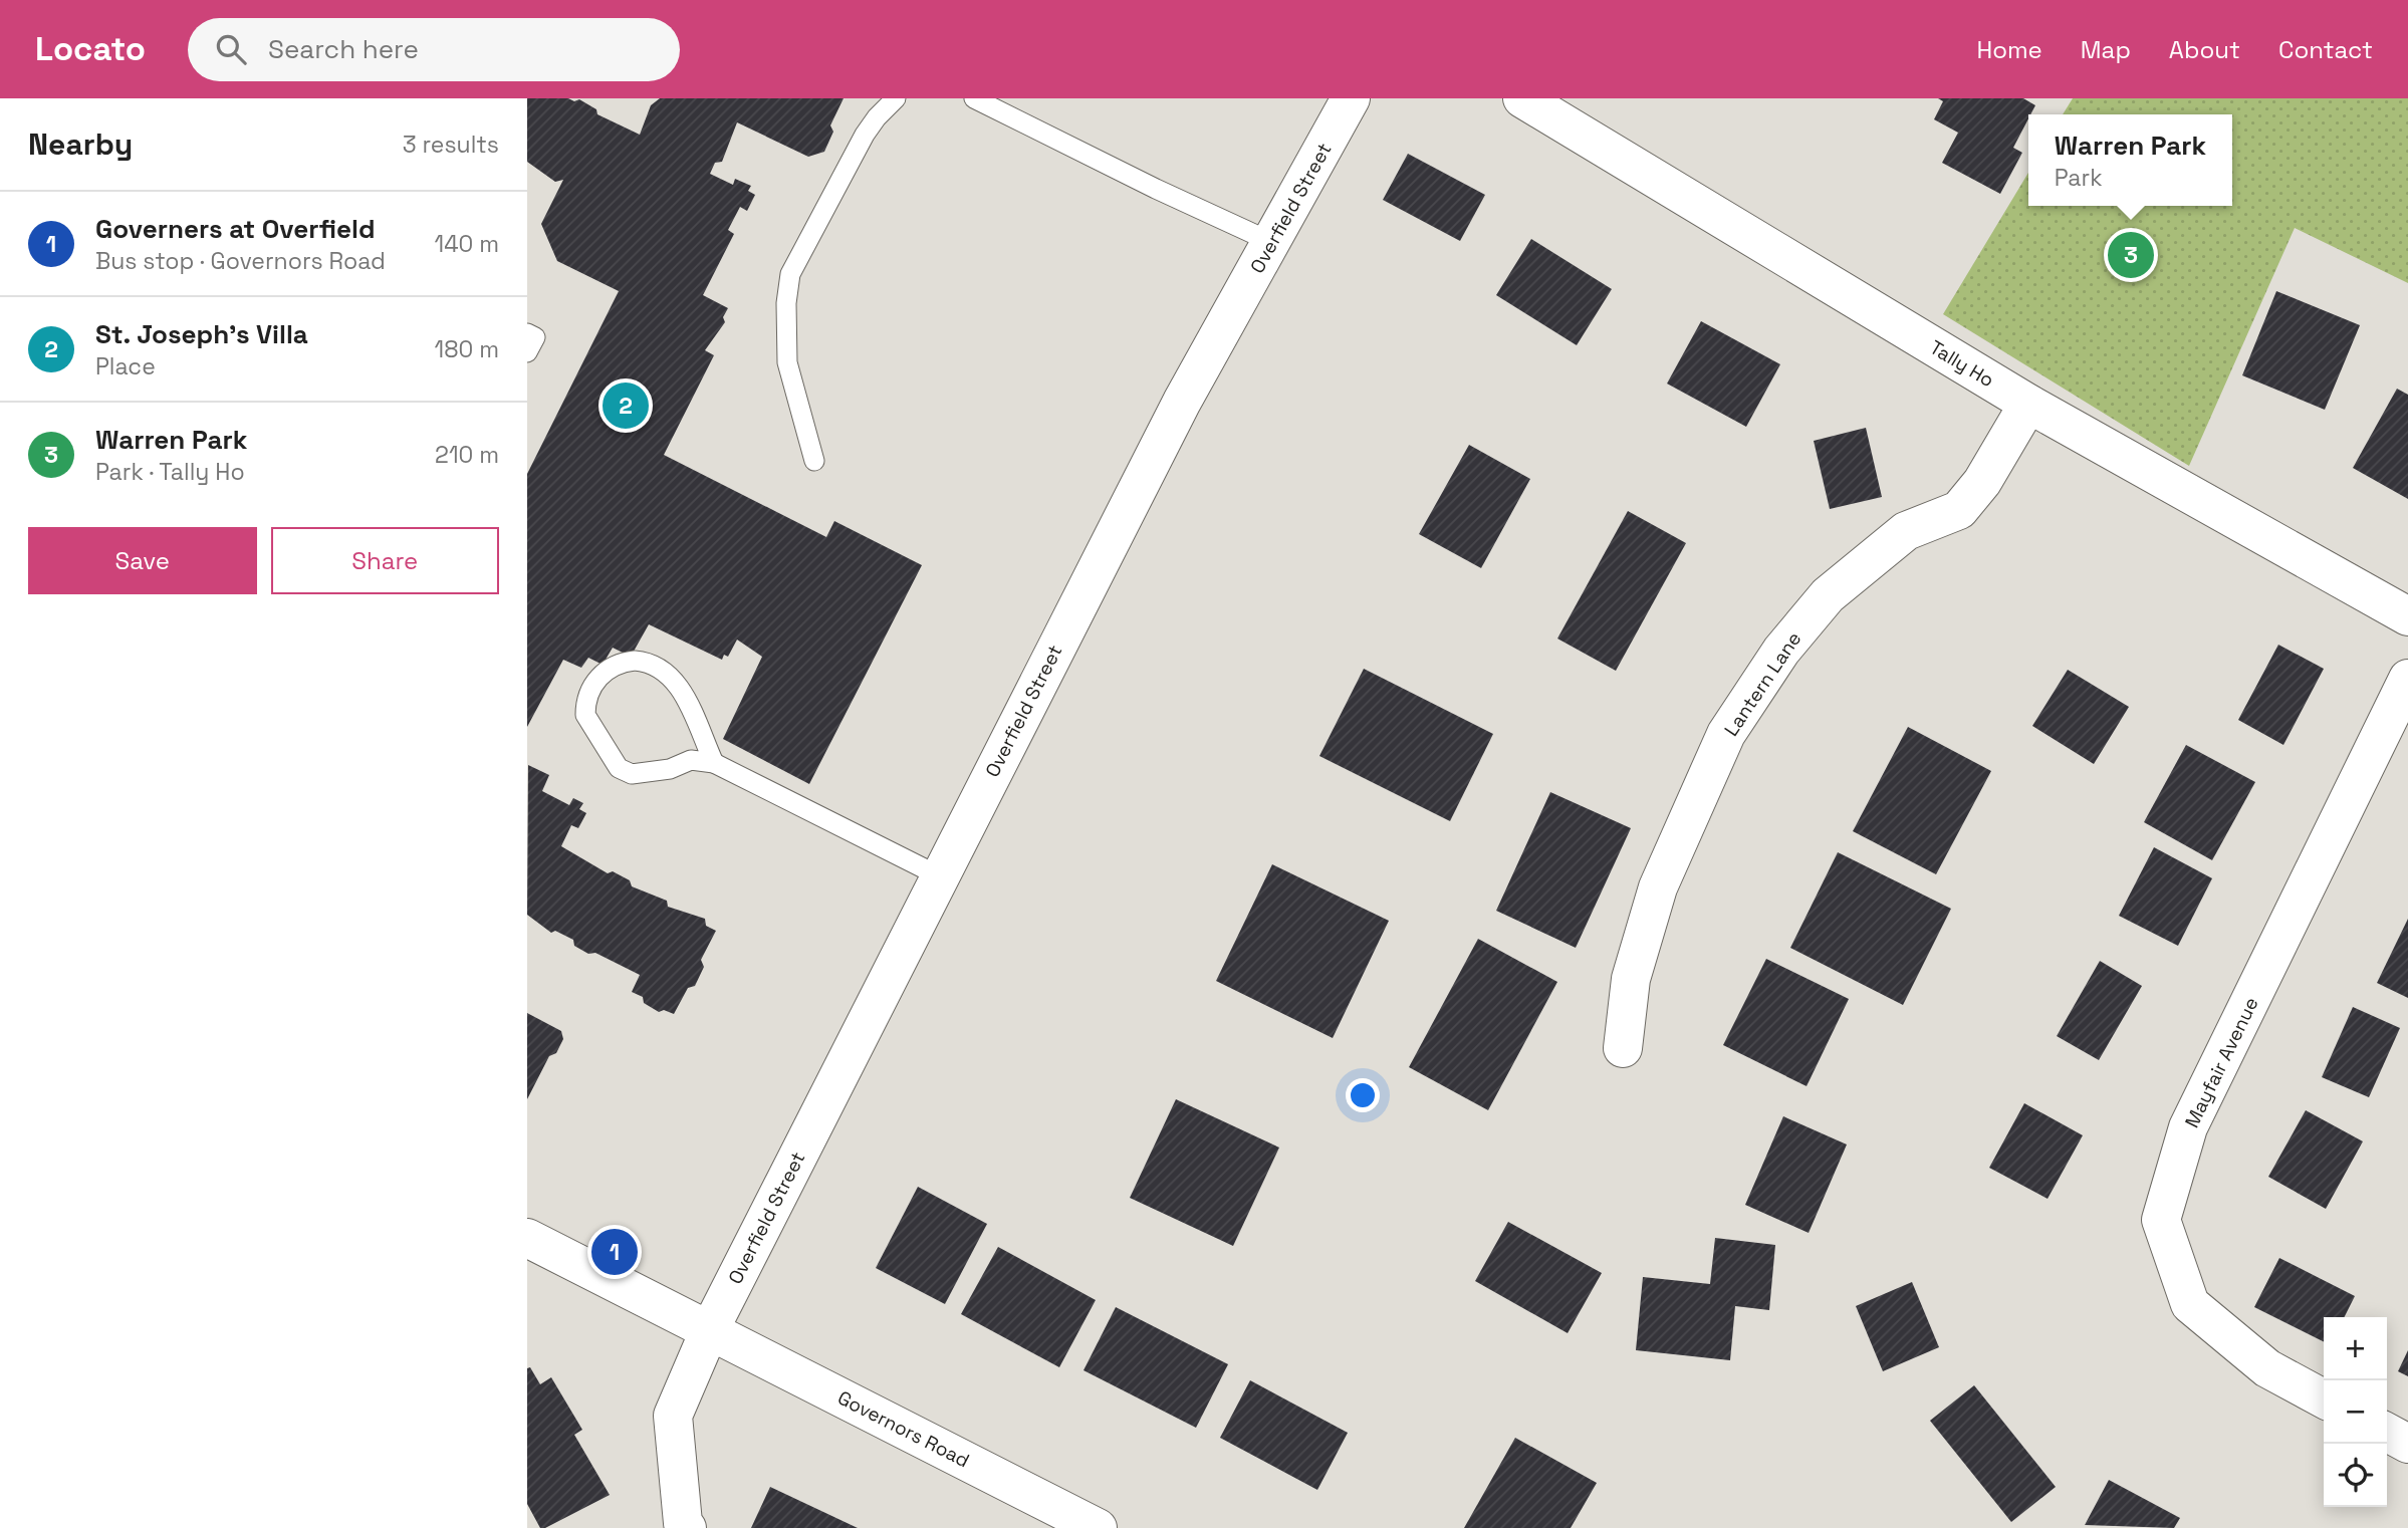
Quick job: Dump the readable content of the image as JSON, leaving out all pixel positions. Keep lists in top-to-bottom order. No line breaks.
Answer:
{"streets":{"street":["Overfield Street","Tally Ho","Lantern Lane","Mayfair Avenue","Governors Road"]},"crossings":[["Overfield Street","Governors Road"],["Tally Ho","Lantern Lane"]],"page":{"header":"Locato","search":"Search here","nav":["Home","Map","About","Contact"],"heading":["Nearby","3 results"],"popup":["Warren Park","Park"],"list":[{"mark":"1","name":"Governers at Overfield","note":"Bus stop · Governors Road","value":"140 m"},{"mark":"2","name":"St. Joseph's Villa","note":"Place","value":"180 m"},{"mark":"3","name":"Warren Park","note":"Park · Tally Ho","value":"210 m"}],"pins":["3","2","1"],"buttons":["Save","Share"],"map_buttons":["+","−"]}}
